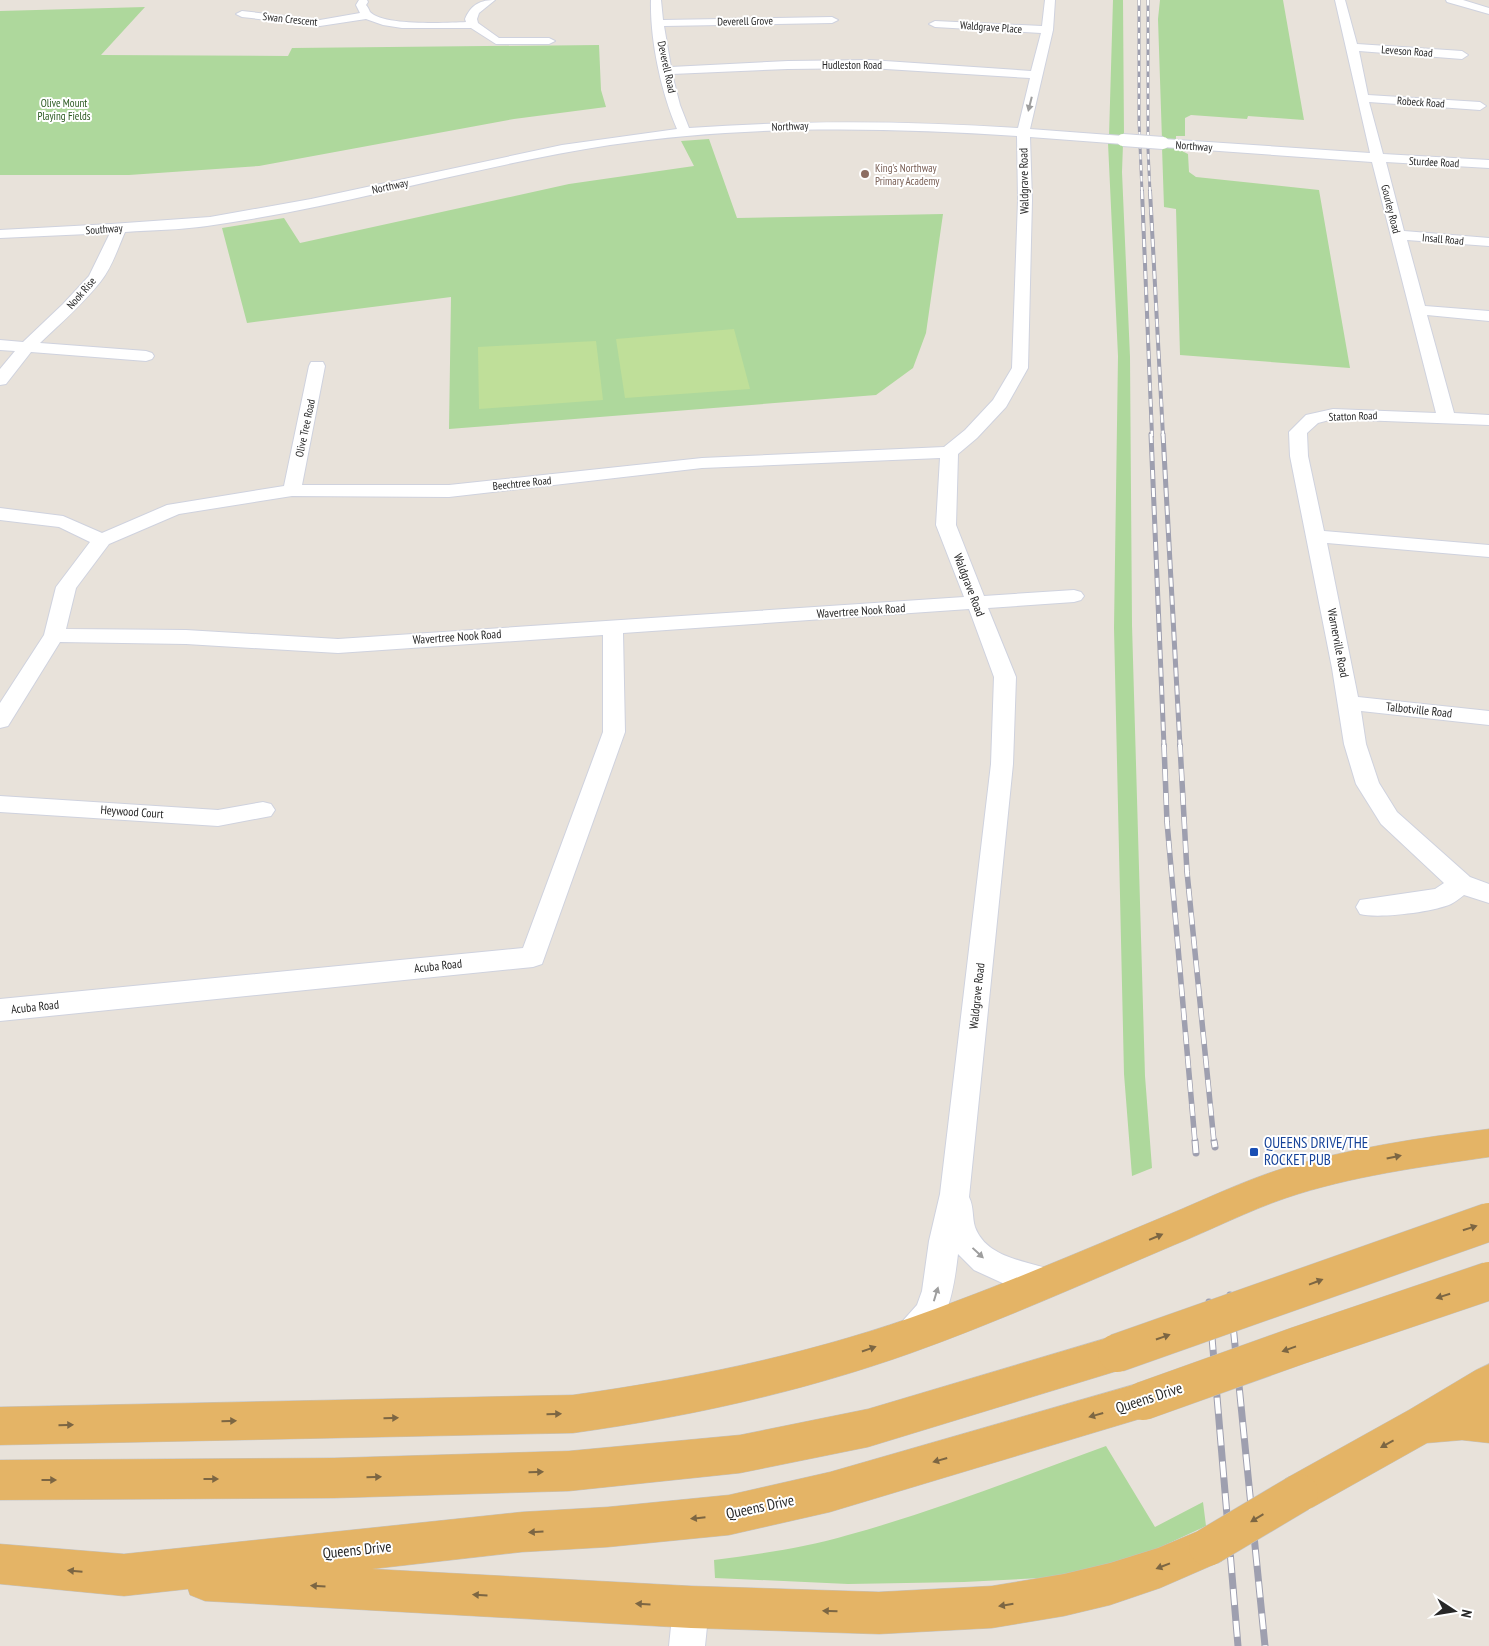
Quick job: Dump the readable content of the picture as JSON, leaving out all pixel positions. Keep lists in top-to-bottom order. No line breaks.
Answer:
{"streets":{"highway":["Queens Drive"],"street":["Swan Crescent","Deverell Grove","Waldgrave Place","Leveson Road","Hudleston Road","Deverell Road","Robeck Road","Northway","Sturdee Road","Waldgrave Road","Gourley Road","Southway","Insall Road","Nook Rise","Statton Road","Olive Tree Road","Beechtree Road","Wavertree Nook Road","Warnerville Road","Talbotville Road","Heywood Court","Acuba Road"]},"crossings":[["Deverell Grove","Deverell Road"],["Waldgrave Place","Waldgrave Road"],["Leveson Road","Gourley Road"],["Hudleston Road","Deverell Road"],["Hudleston Road","Waldgrave Road"],["Deverell Road","Northway"],["Robeck Road","Gourley Road"],["Northway","Sturdee Road"],["Northway","Waldgrave Road"],["Northway","Gourley Road"],["Northway","Southway"],["Sturdee Road","Gourley Road"],["Waldgrave Road","Beechtree Road"],["Waldgrave Road","Wavertree Nook Road"],["Gourley Road","Insall Road"],["Gourley Road","Statton Road"],["Southway","Nook Rise"],["Statton Road","Warnerville Road"],["Olive Tree Road","Beechtree Road"],["Wavertree Nook Road","Acuba Road"],["Warnerville Road","Talbotville Road"]],"parks":["Olive Mount Playing Fields"],"places":{"other":["King's Northway Primary Academy"],"transit":["QUEENS DRIVE/THE ROCKET PUB"]},"north":"right"}
